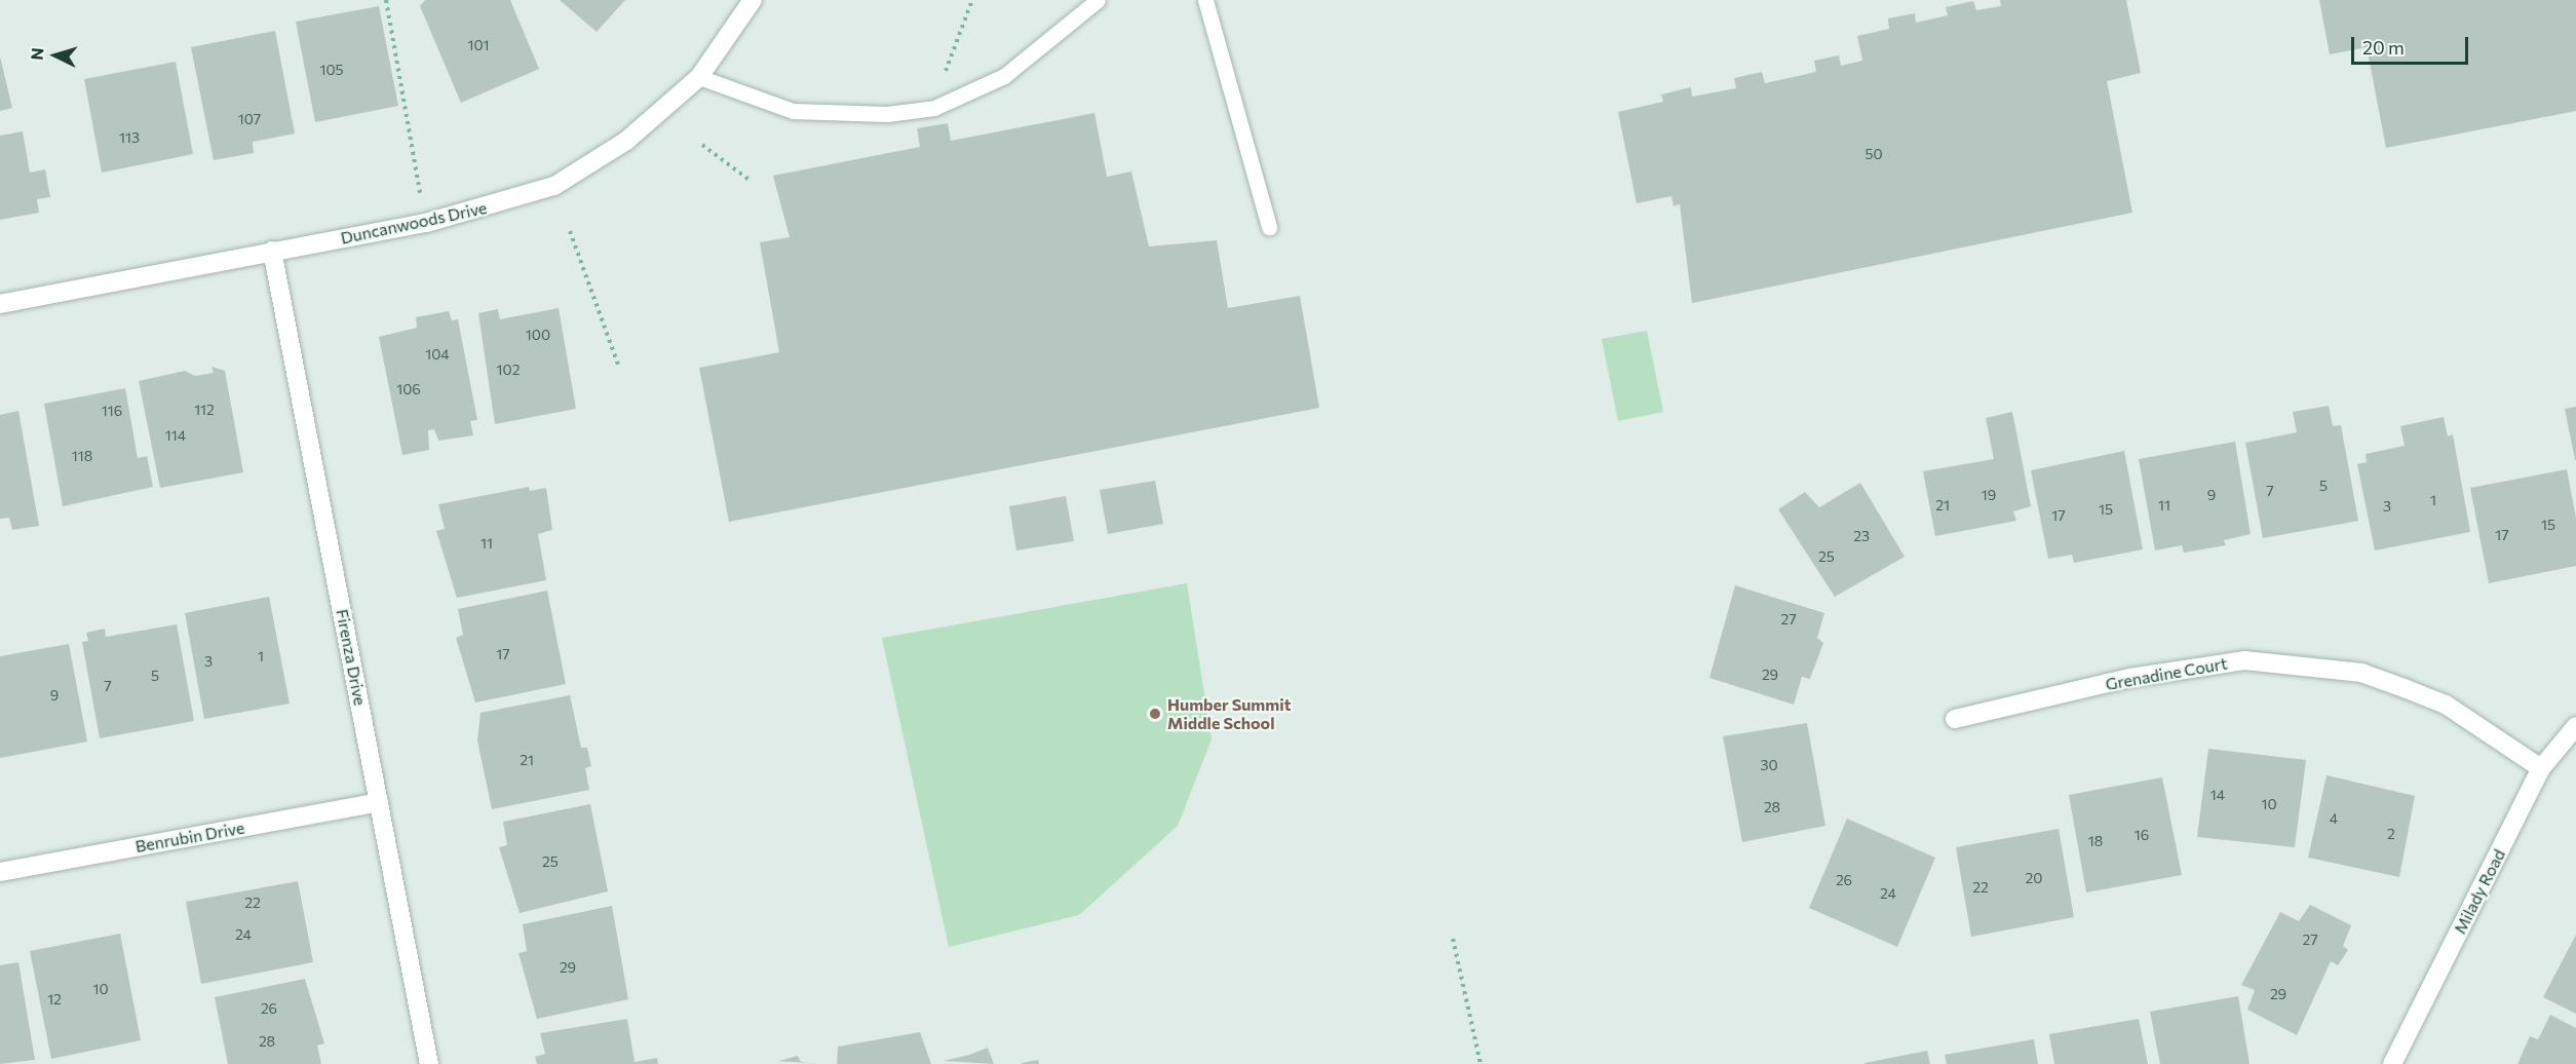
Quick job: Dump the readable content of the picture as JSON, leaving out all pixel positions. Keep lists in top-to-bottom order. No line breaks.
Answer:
{"streets":{"street":["Duncanwoods Drive","Firenza Drive","Grenadine Court","Benrubin Drive","Milady Road"]},"crossings":[["Duncanwoods Drive","Firenza Drive"],["Firenza Drive","Benrubin Drive"],["Grenadine Court","Milady Road"]],"places":["Humber Summit Middle School"],"house_numbers":["101","105","107","113","50","100","104","102","106","112","116","114","118","5","7","19","9","1","21","11","3","15","17","15","17","23","11","25","27","17","1","3","29","5","7","9","21","30","14","10","28","4","2","16","18","25","20","26","22","24","22","24","27","29","10","29","12","26","28"],"scale_bar":"20 m","north":"left"}
